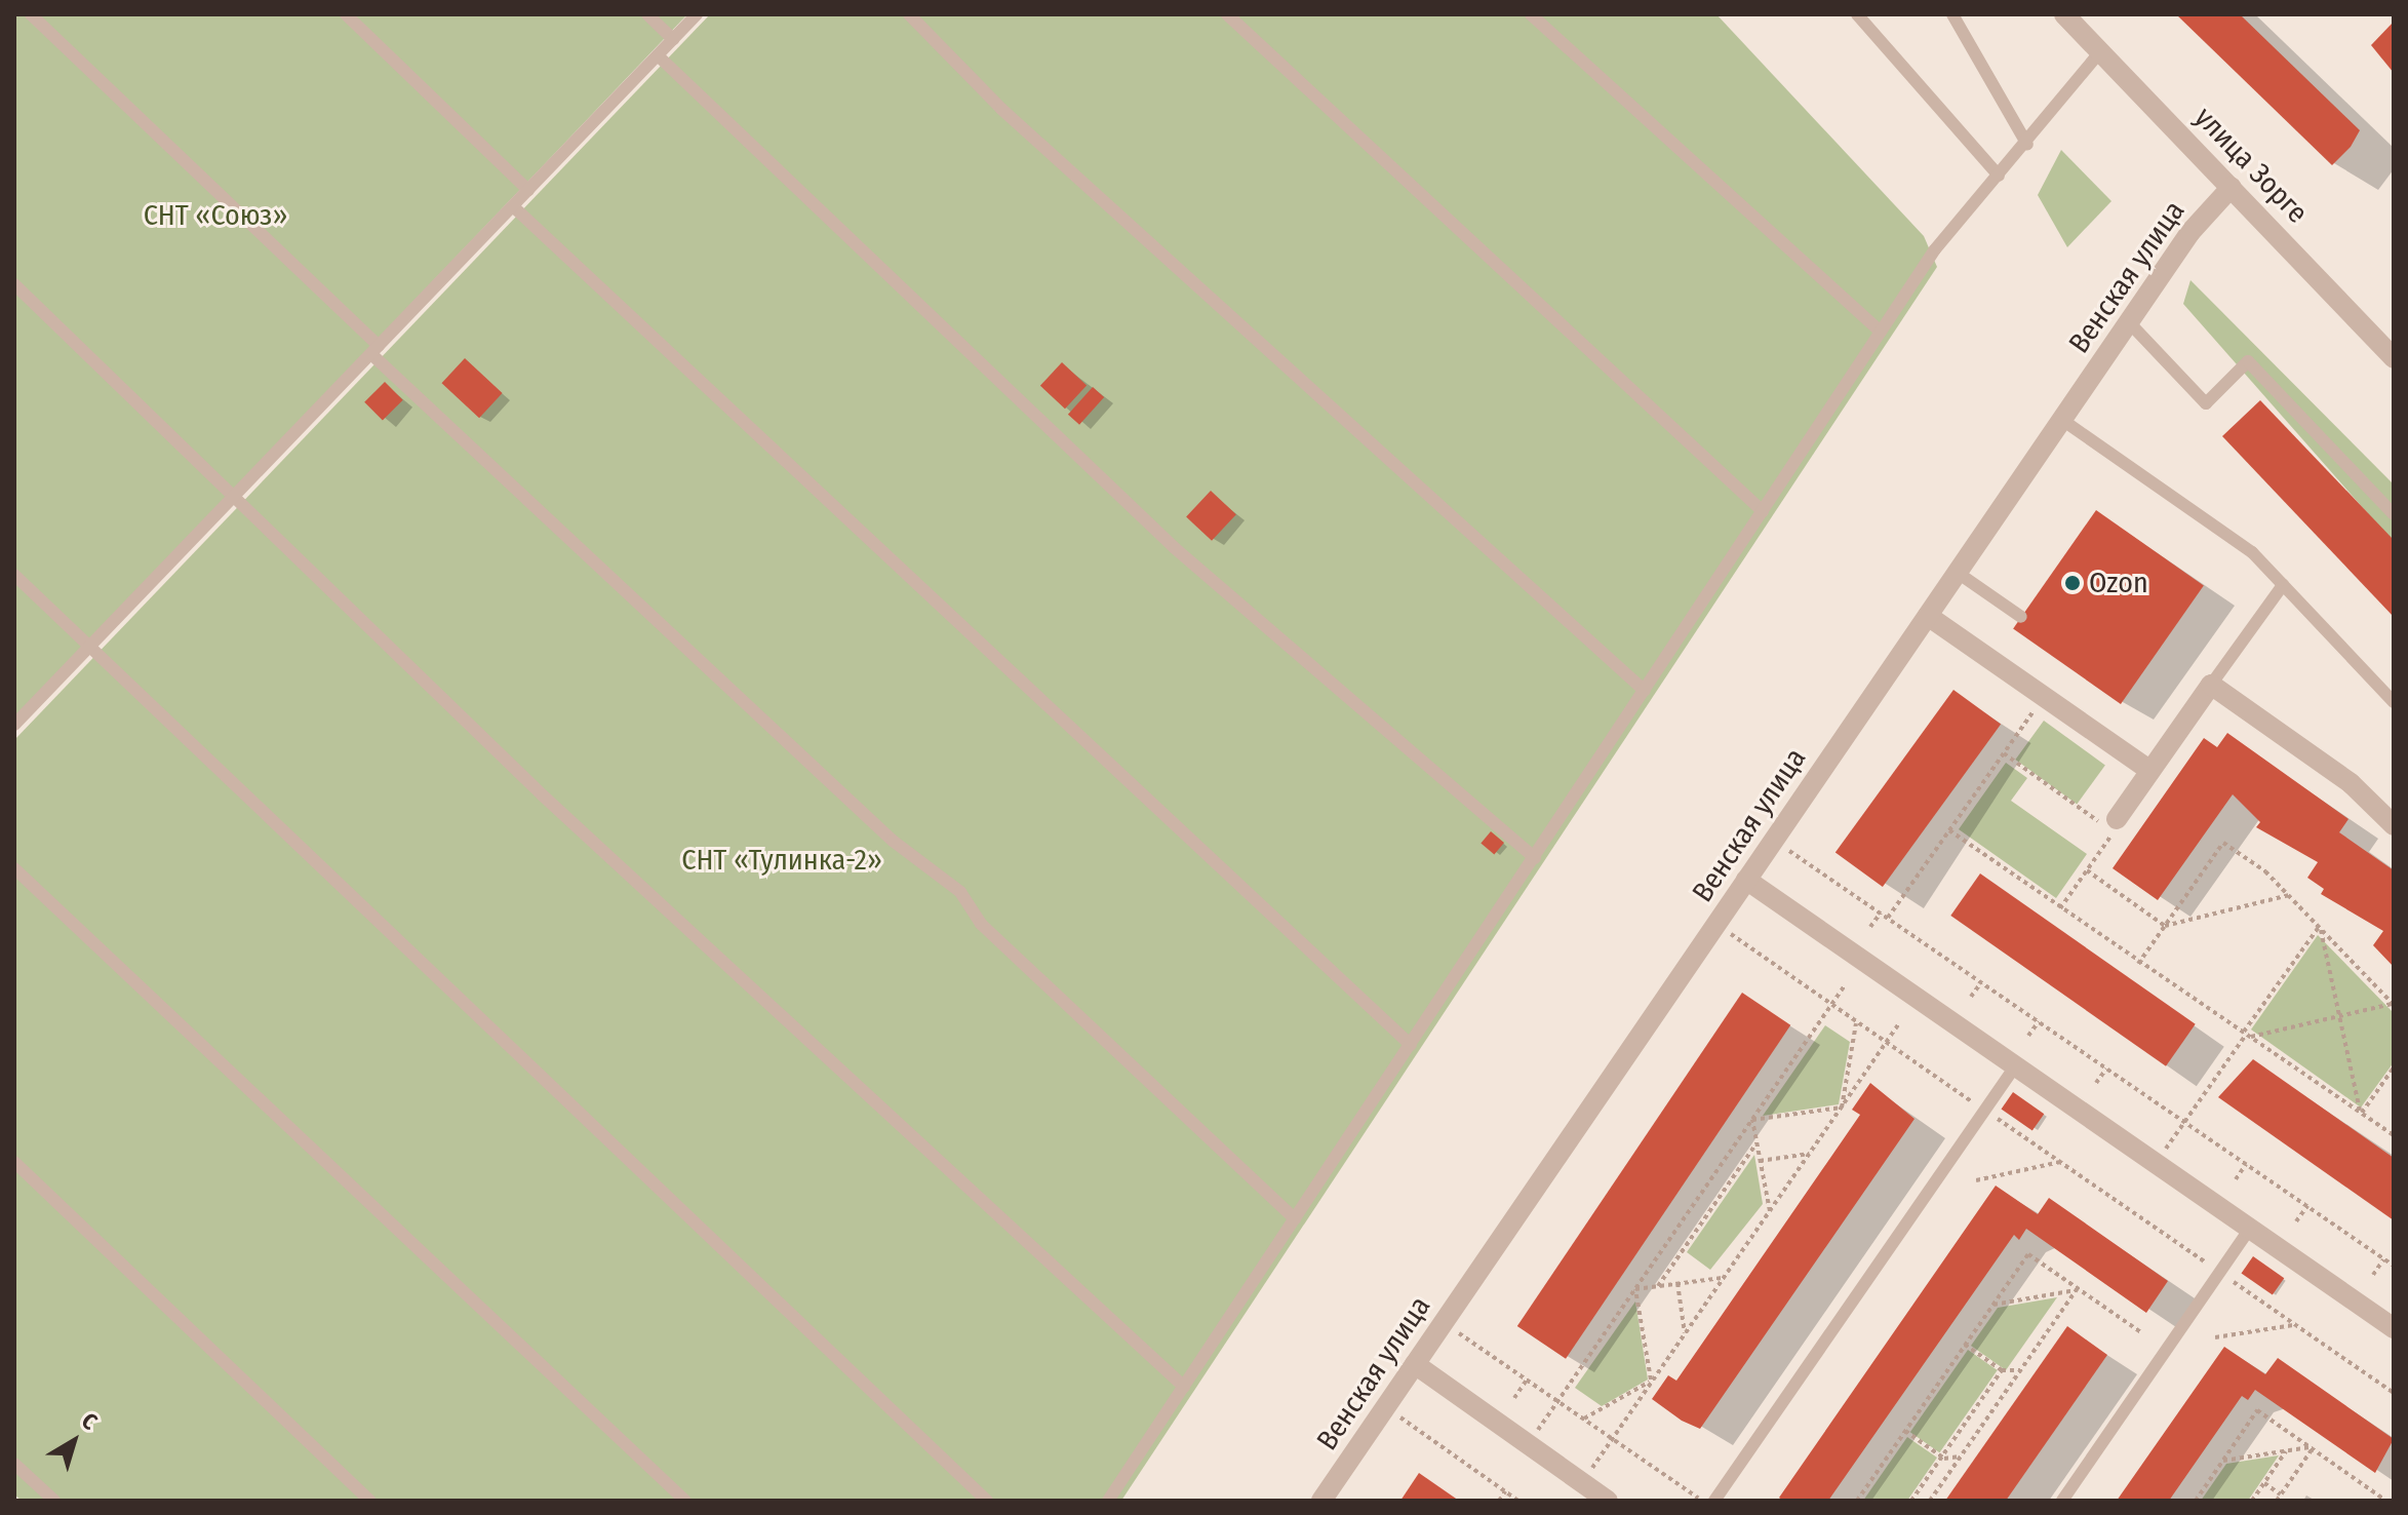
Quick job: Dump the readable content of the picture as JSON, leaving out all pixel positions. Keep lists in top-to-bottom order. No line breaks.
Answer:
{"streets":{"street":["улица Зорге","Венская улица"]},"crossings":[["улица Зорге","Венская улица"]],"parks":["СНТ «Союз»","СНТ «Тулинка-2»"],"places":["Ozon"],"north":"top right"}
